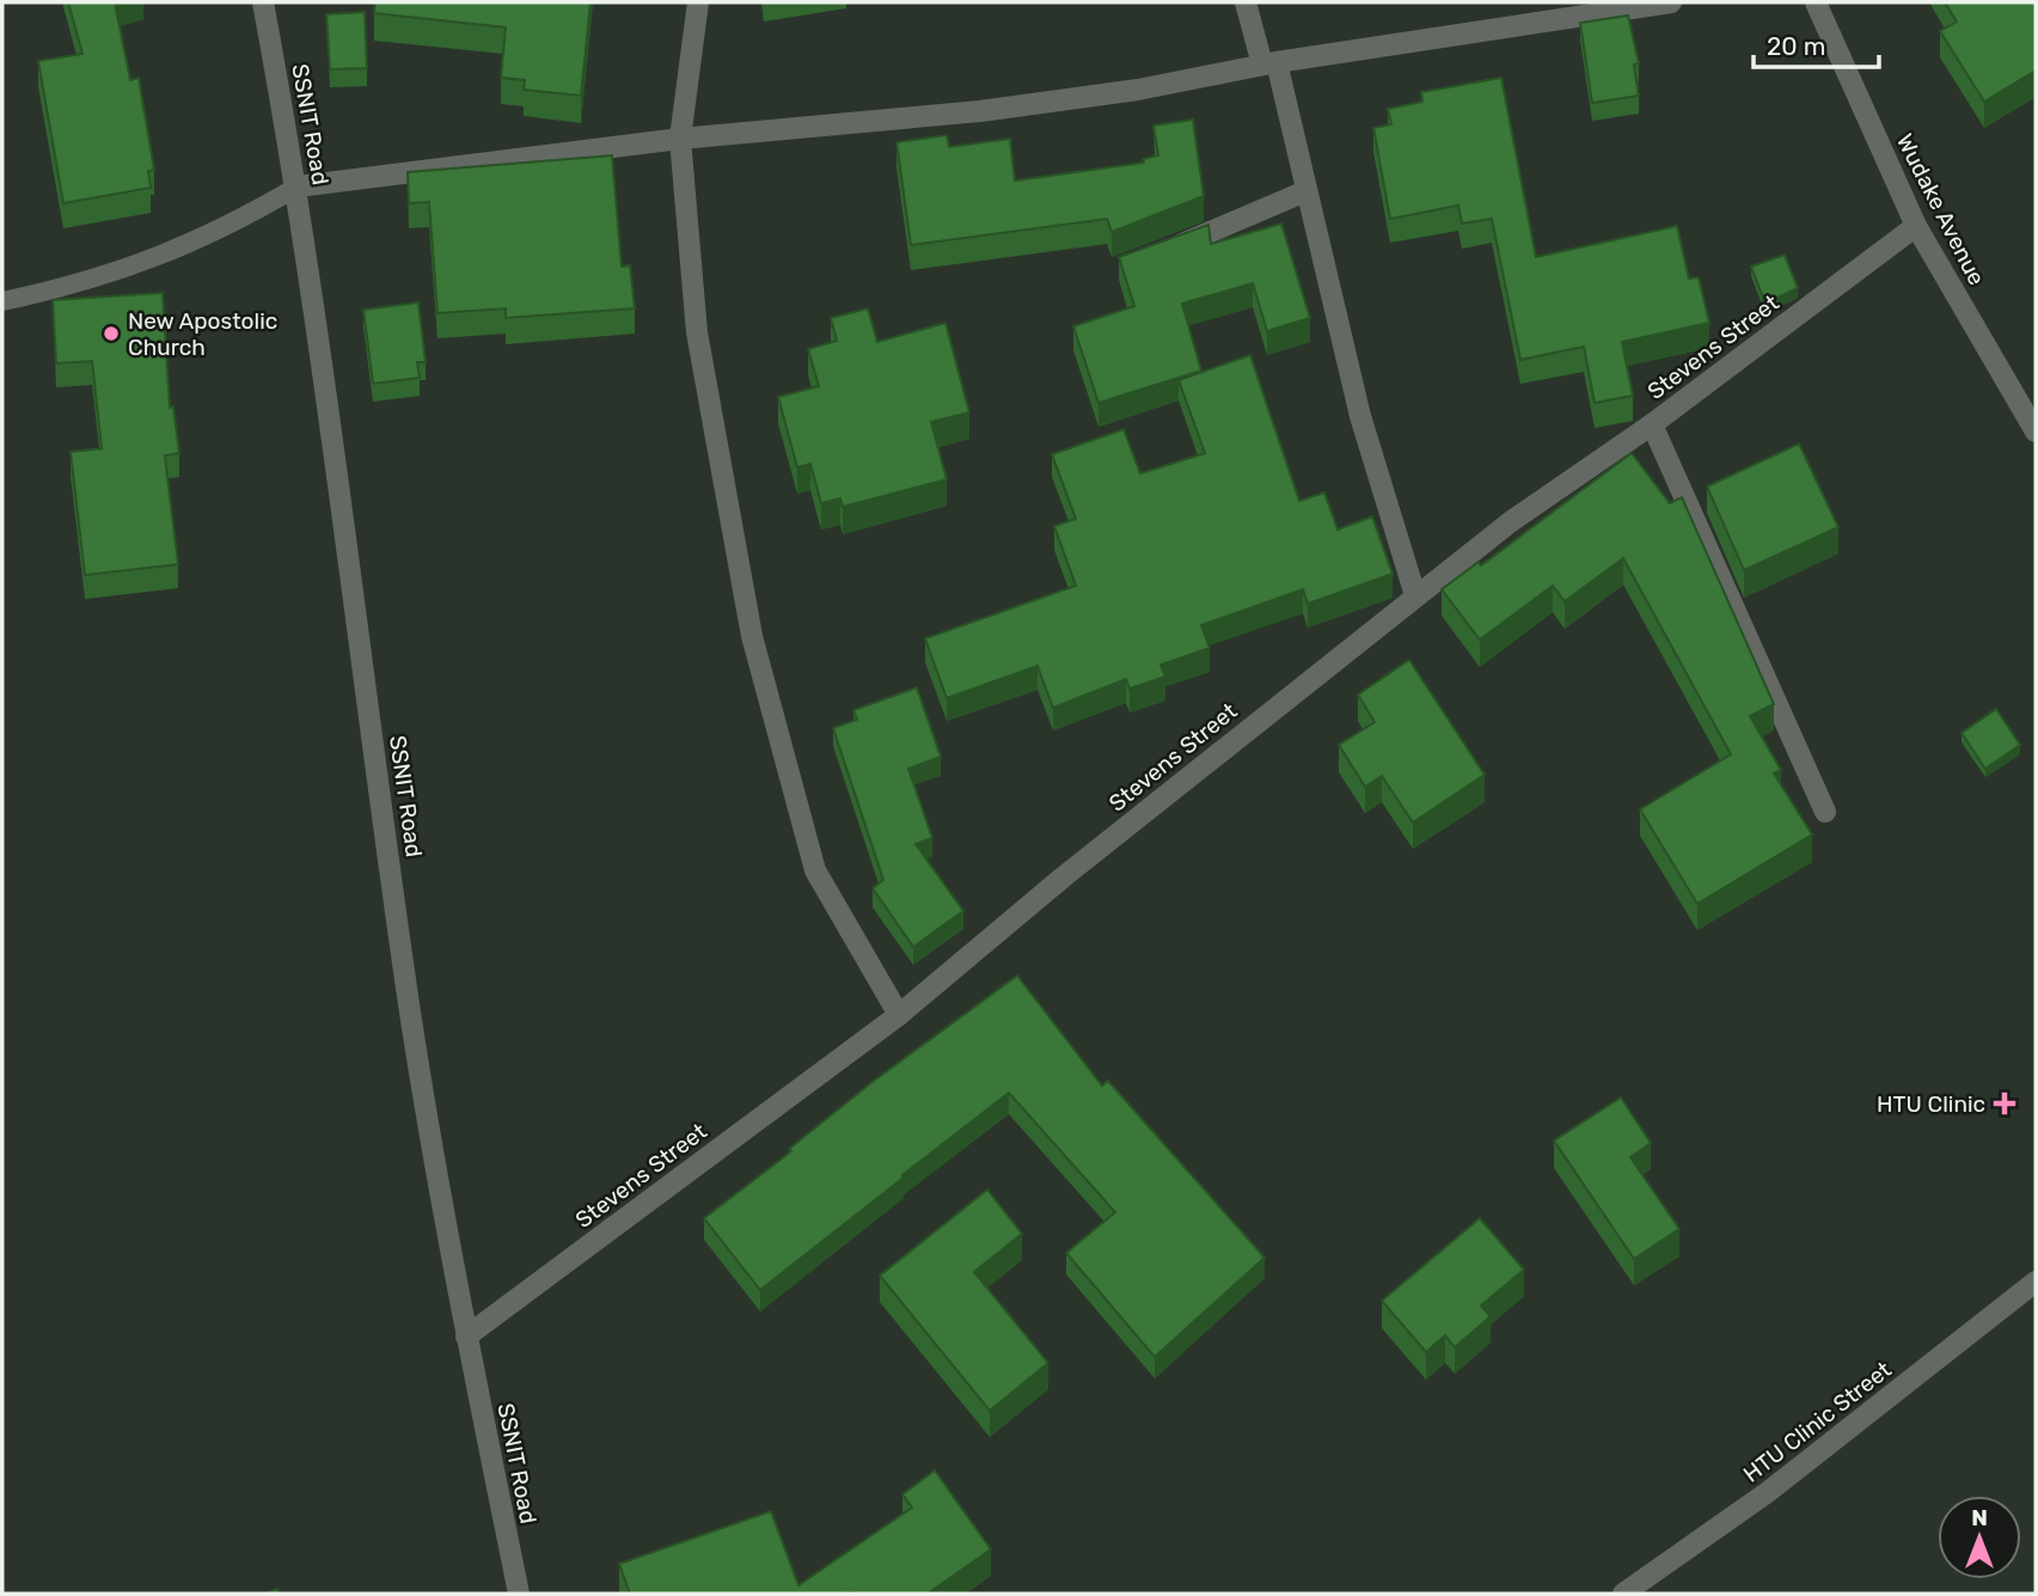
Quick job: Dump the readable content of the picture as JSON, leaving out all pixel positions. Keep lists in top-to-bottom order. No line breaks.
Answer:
{"streets":{"street":["SSNIT Road","Wudake Avenue","Stevens Street","HTU Clinic Street"]},"crossings":[["SSNIT Road","Stevens Street"],["Wudake Avenue","Stevens Street"]],"places":{"other":["New Apostolic Church"],"health":["HTU Clinic"]},"scale_bar":"20 m","north":"top"}
